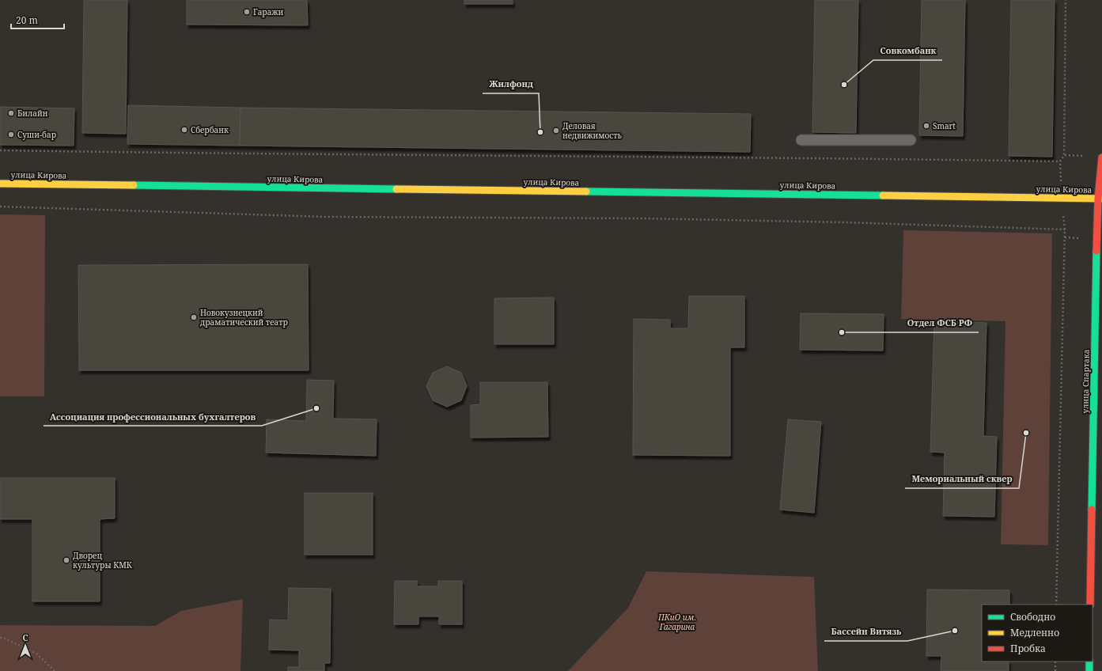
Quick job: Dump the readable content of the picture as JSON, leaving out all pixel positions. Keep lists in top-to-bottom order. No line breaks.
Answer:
{"streets":{"main road":["улица Кирова","улица Спартака"]},"crossings":[["улица Кирова","улица Спартака"]],"parks":["ПКиО им. Гагарина"],"places":["Гаражи","Совкомбанк","Билайн","Smart","Сбербанк","Деловая недвижимость","Жилфонд","Суши-бар","Новокузнецкий драматический театр","Отдел ФСБ РФ","Ассоциация профессиональных бухгалтеров","Мемориальный сквер","Дворец культуры КМК","Бассейн Витязь"],"legend":["Свободно","Медленно","Пробка"],"scale_bar":"20 m","north":"top"}
